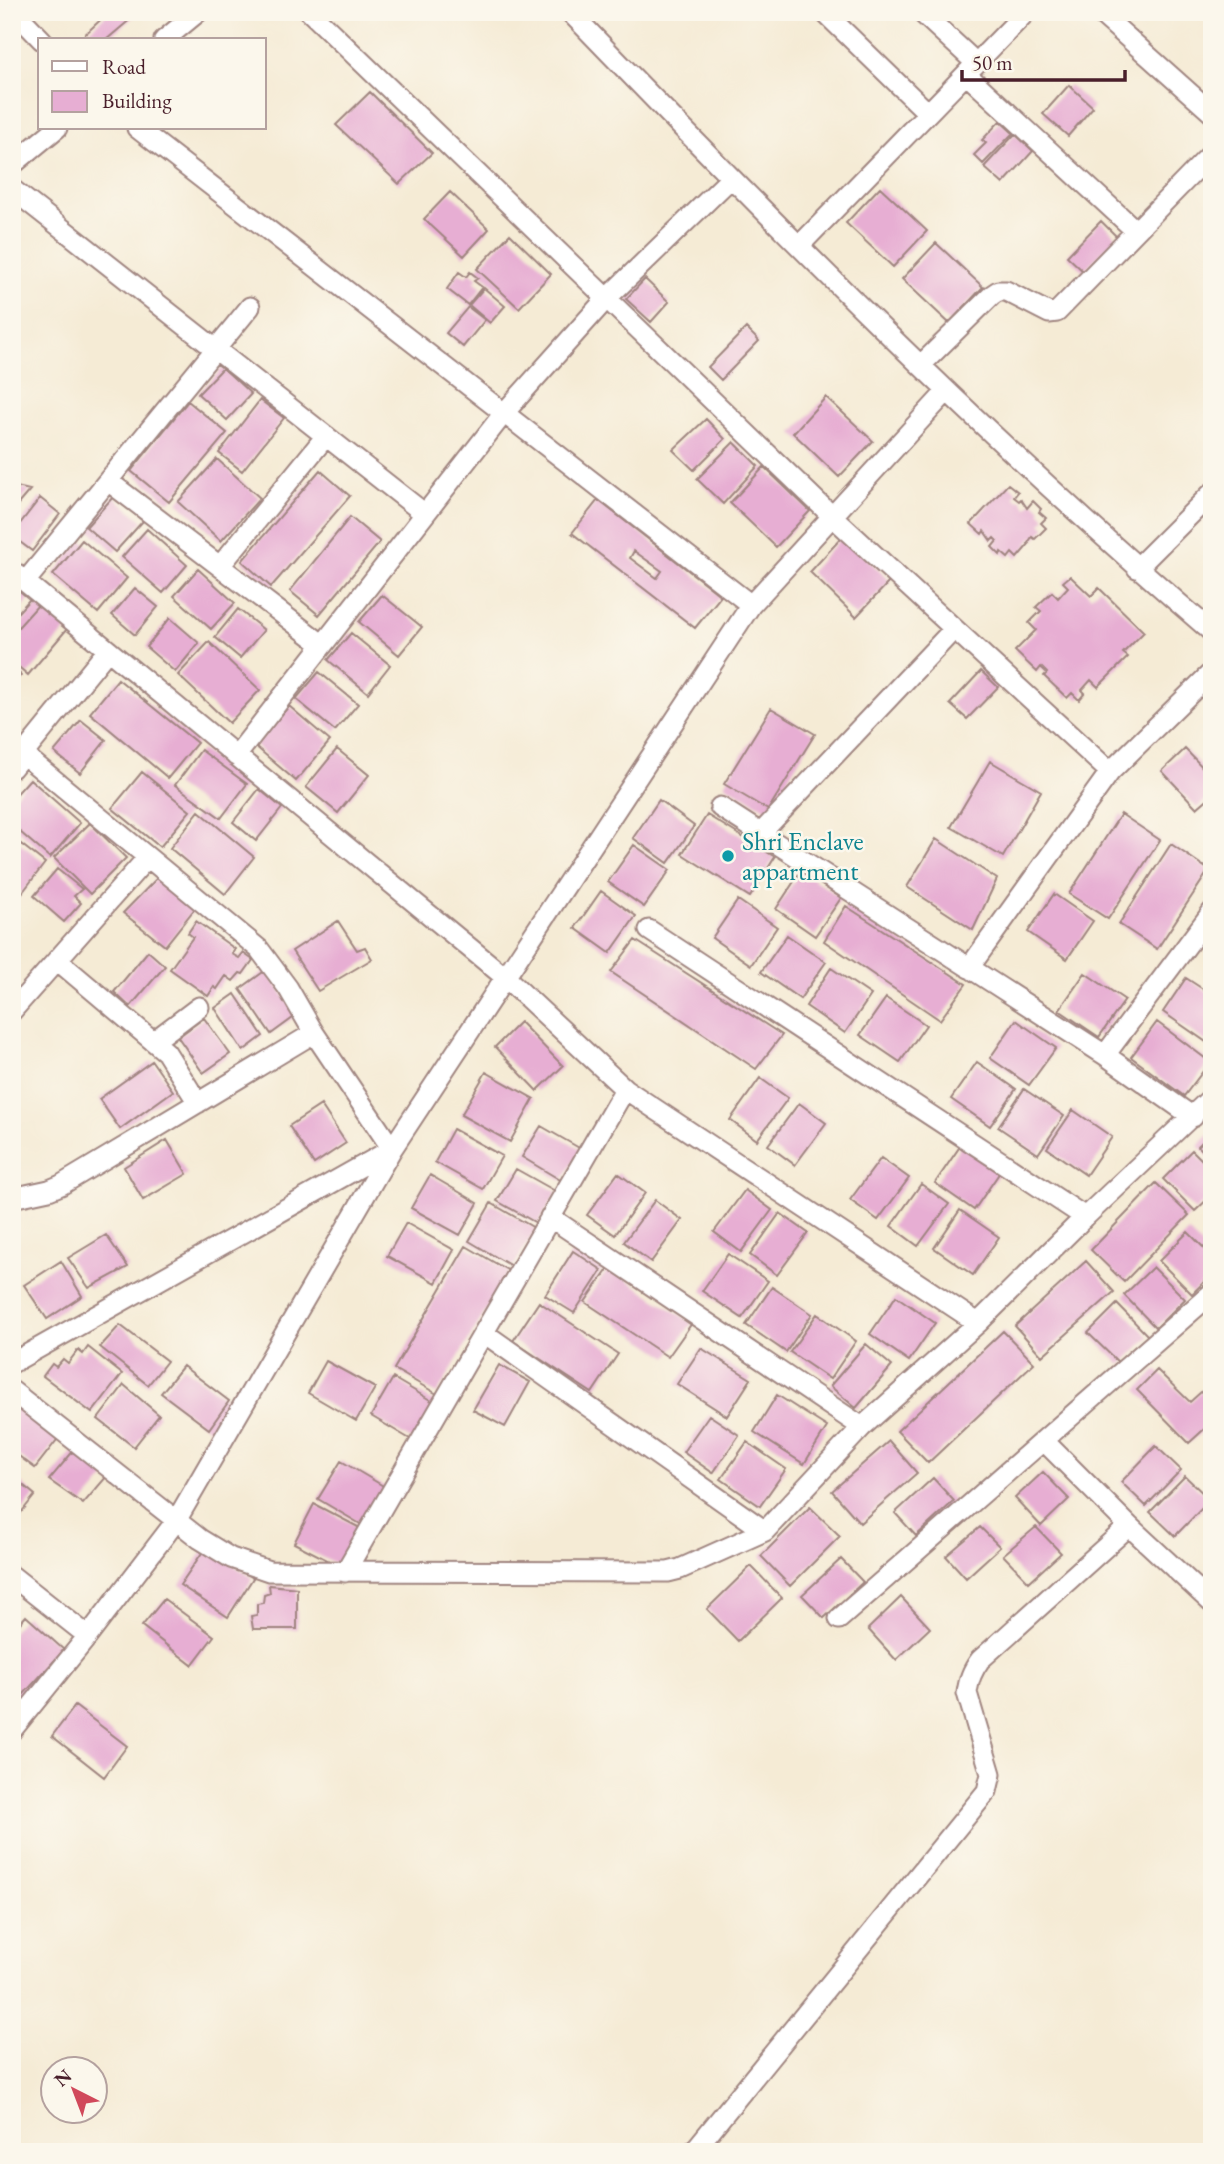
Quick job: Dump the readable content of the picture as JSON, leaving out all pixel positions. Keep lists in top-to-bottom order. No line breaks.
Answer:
{"places":["Shri Enclave appartment"],"legend":["Road","Building"],"scale_bar":"50 m","north":"top left"}
